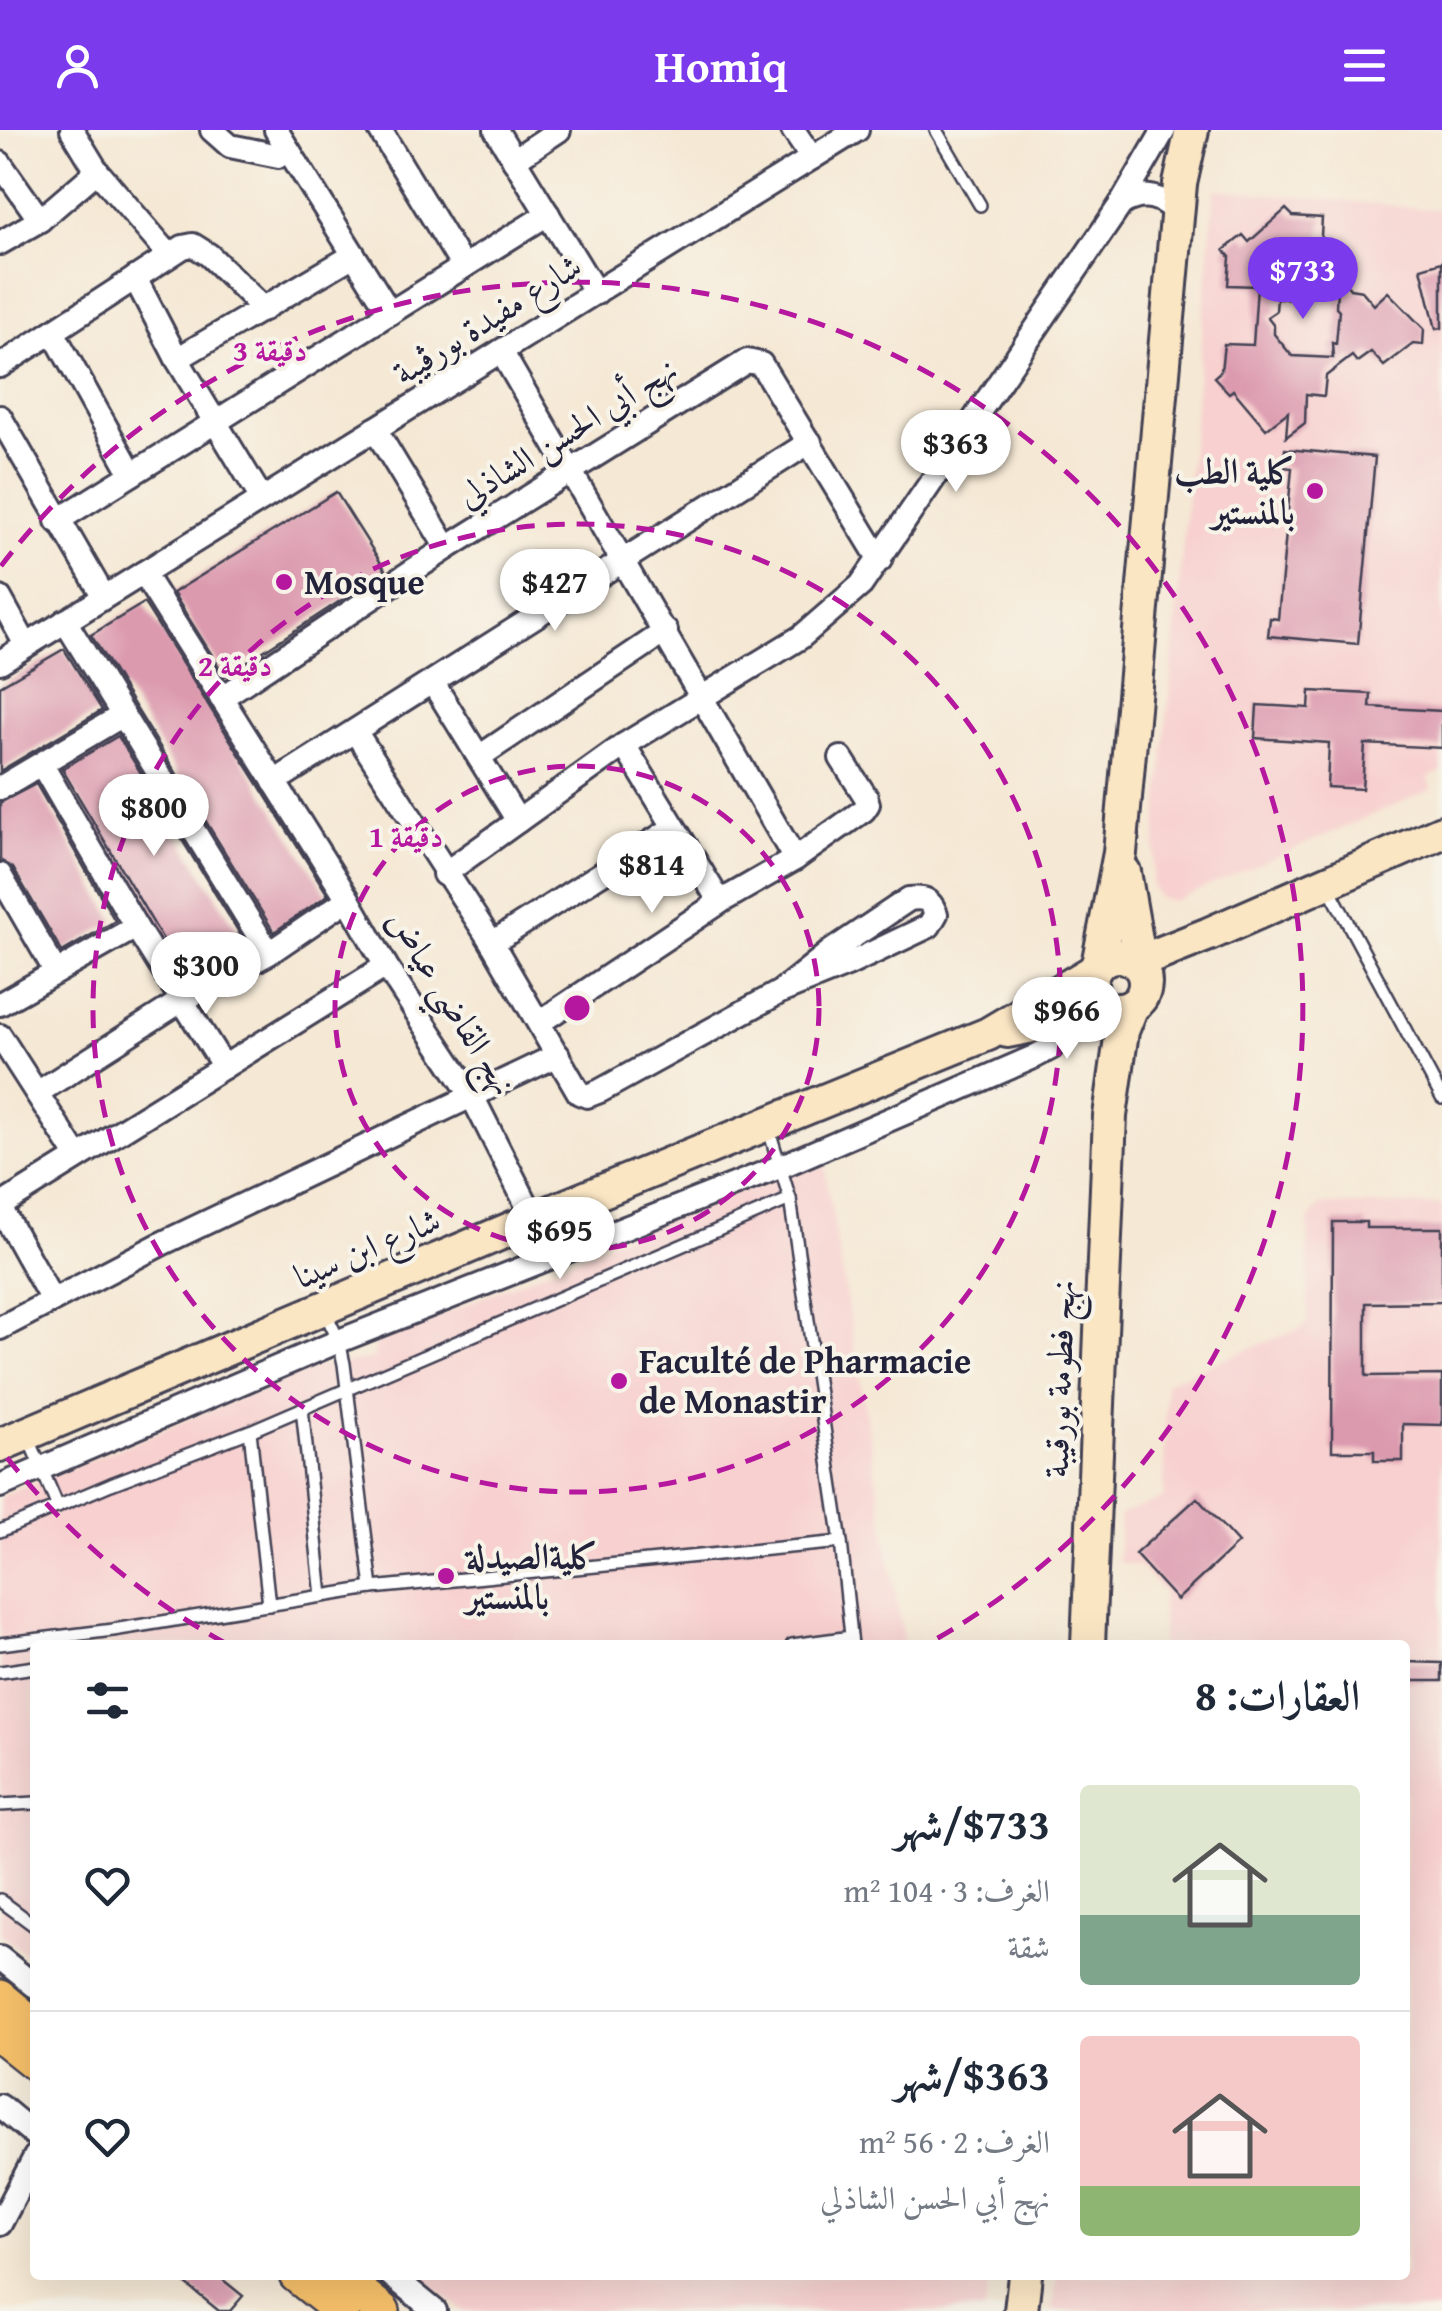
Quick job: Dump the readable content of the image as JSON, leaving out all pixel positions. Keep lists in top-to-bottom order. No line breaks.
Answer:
{"streets":{"main road":["شارع ابن سينا","نهج فطومة بورقيبة"],"street":["شارع مفيدة بورڨيبة","نهج أبي الحسن الشاذلي","نهج القاضي عياض"]},"crossings":[["شارع مفيدة بورڨيبة","نهج القاضي عياض"],["نهج أبي الحسن الشاذلي","نهج القاضي عياض"],["نهج القاضي عياض","شارع ابن سينا"]],"places":["كلية الطب بالمنستير","Mosque","Faculté de Pharmacie de Monastir","كليةالصيدلة بالمنستير"],"page":{"header":"Homiq","price":["$733","$363","$427","$800","$814","$300","$966","$695"],"heading":"العقارات: 8","list":[{"name":"$733/شهر","note":"الغرف: 3 · 104 m² · شقة"},{"name":"$363/شهر","note":"الغرف: 2 · 56 m² · نهج أبي الحسن الشاذلي"}]},"rings":["3 دقيقة","2 دقيقة","1 دقيقة"]}
